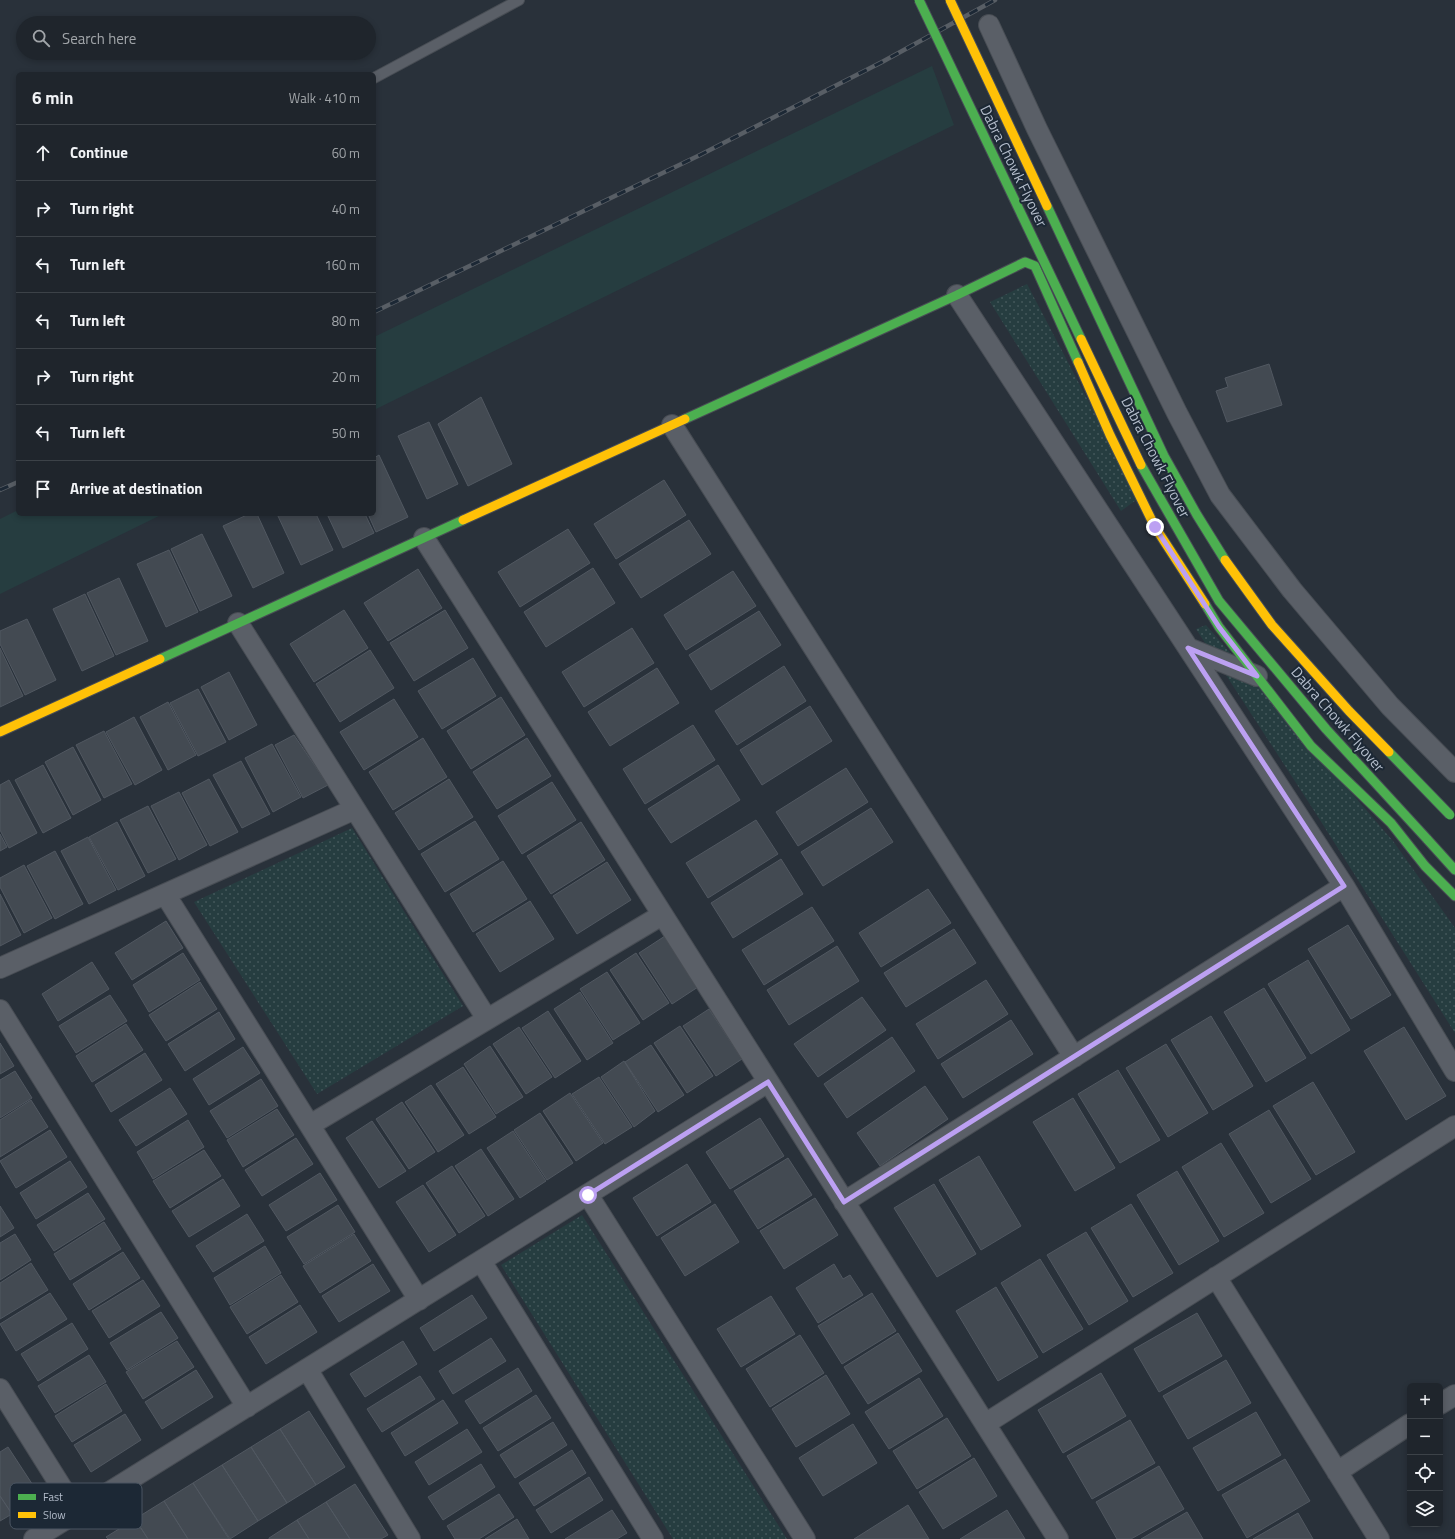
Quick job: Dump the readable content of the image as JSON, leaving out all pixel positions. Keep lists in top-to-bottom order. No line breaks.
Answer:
{"streets":{"main road":["Dabra Chowk Flyover"]},"legend":["Fast","Slow"],"page":{"search":"Search here","heading":["6 min","Walk · 410 m"],"list":[["Continue","60 m"],["Turn right","40 m"],["Turn left","160 m"],["Turn left","80 m"],["Turn right","20 m"],["Turn left","50 m"],"Arrive at destination"],"map_buttons":["+","−"]}}
